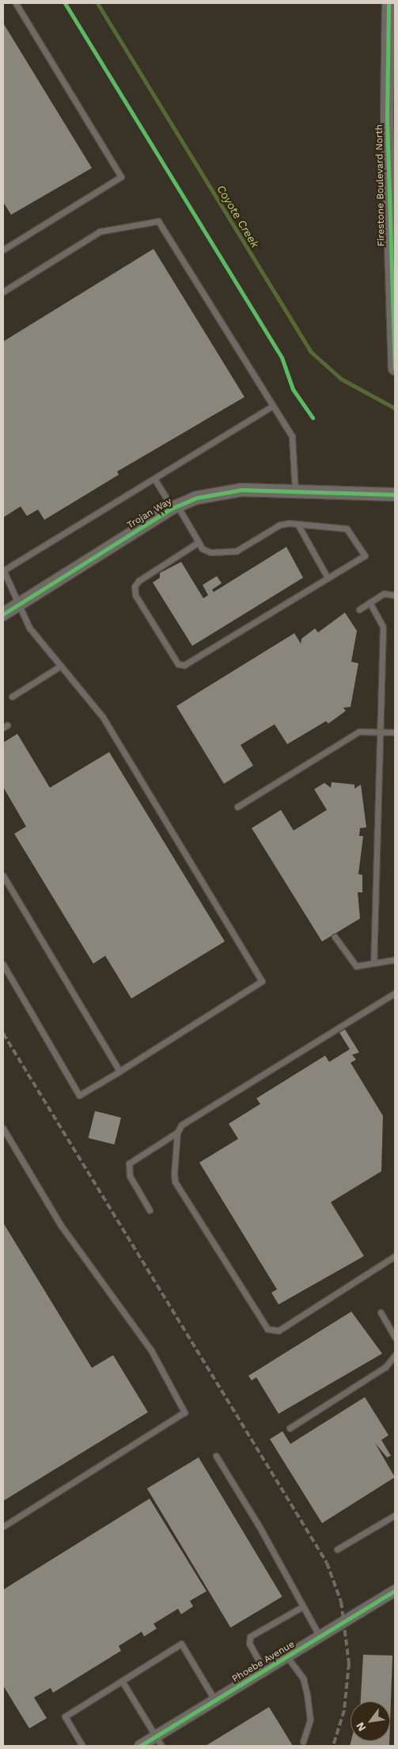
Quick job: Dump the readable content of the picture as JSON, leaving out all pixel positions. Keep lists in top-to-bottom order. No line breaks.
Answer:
{"streets":{"street":["Firestone Boulevard North","Trojan Way","Phoebe Avenue"]},"water":["Coyote Creek"],"north":"bottom left"}
